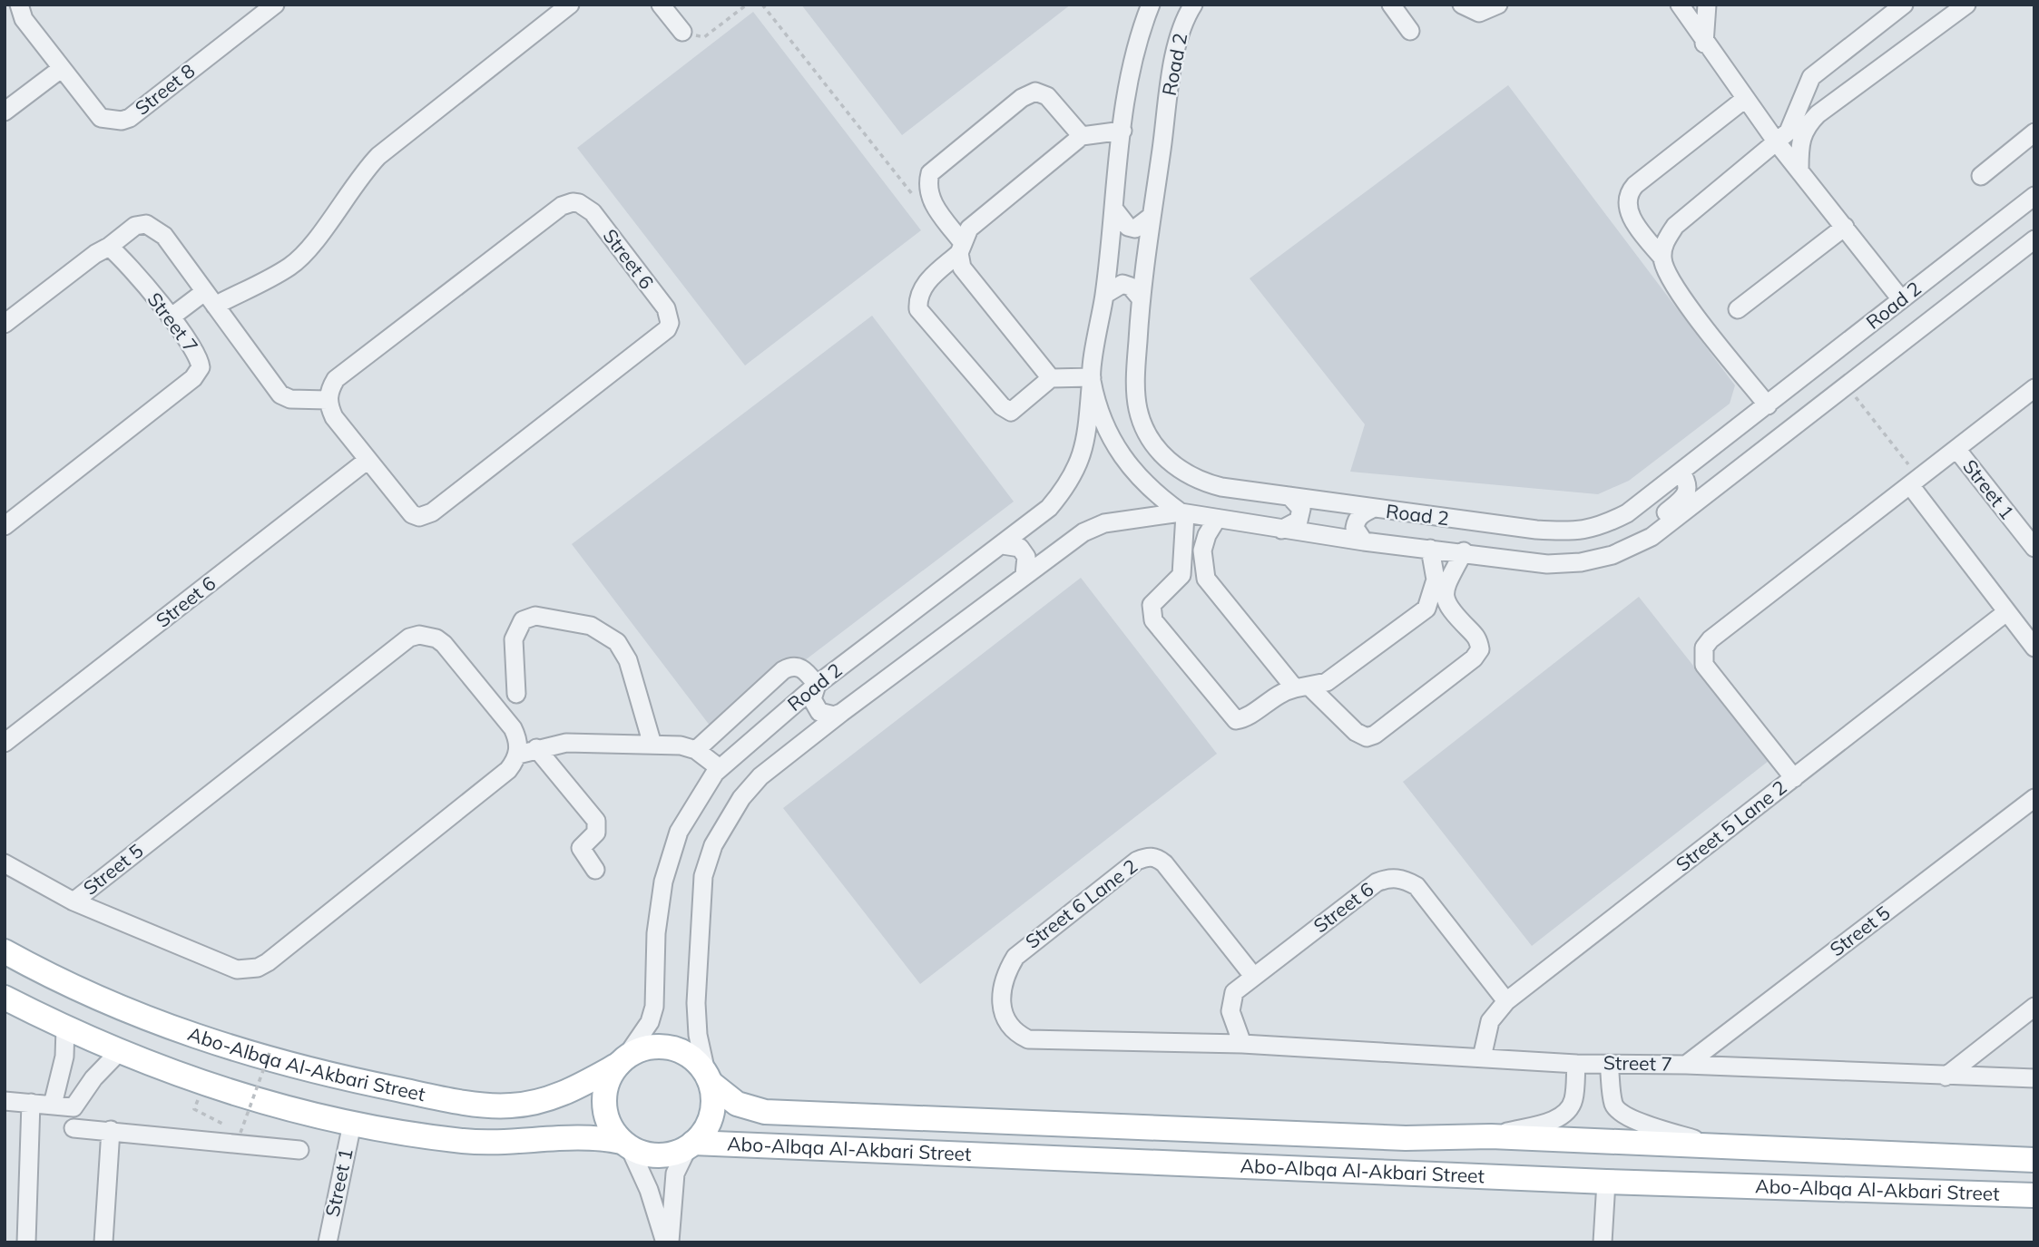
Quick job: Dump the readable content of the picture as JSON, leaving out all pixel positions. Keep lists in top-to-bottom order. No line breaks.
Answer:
{"streets":{"main road":["Abo-Albqa Al-Akbari Street"],"street":["Road 2","Street 8","Street 6","Street 7","Street 1","Street 5 Lane 2","Street 5","Street 6 Lane 2"]},"crossings":[["Road 2","Abo-Albqa Al-Akbari Street"],["Street 6","Street 7"],["Street 6","Street 5 Lane 2"],["Street 6","Street 6 Lane 2"],["Street 7","Street 5 Lane 2"],["Street 7","Street 5"],["Street 7","Street 6 Lane 2"],["Street 1","Abo-Albqa Al-Akbari Street"]]}
